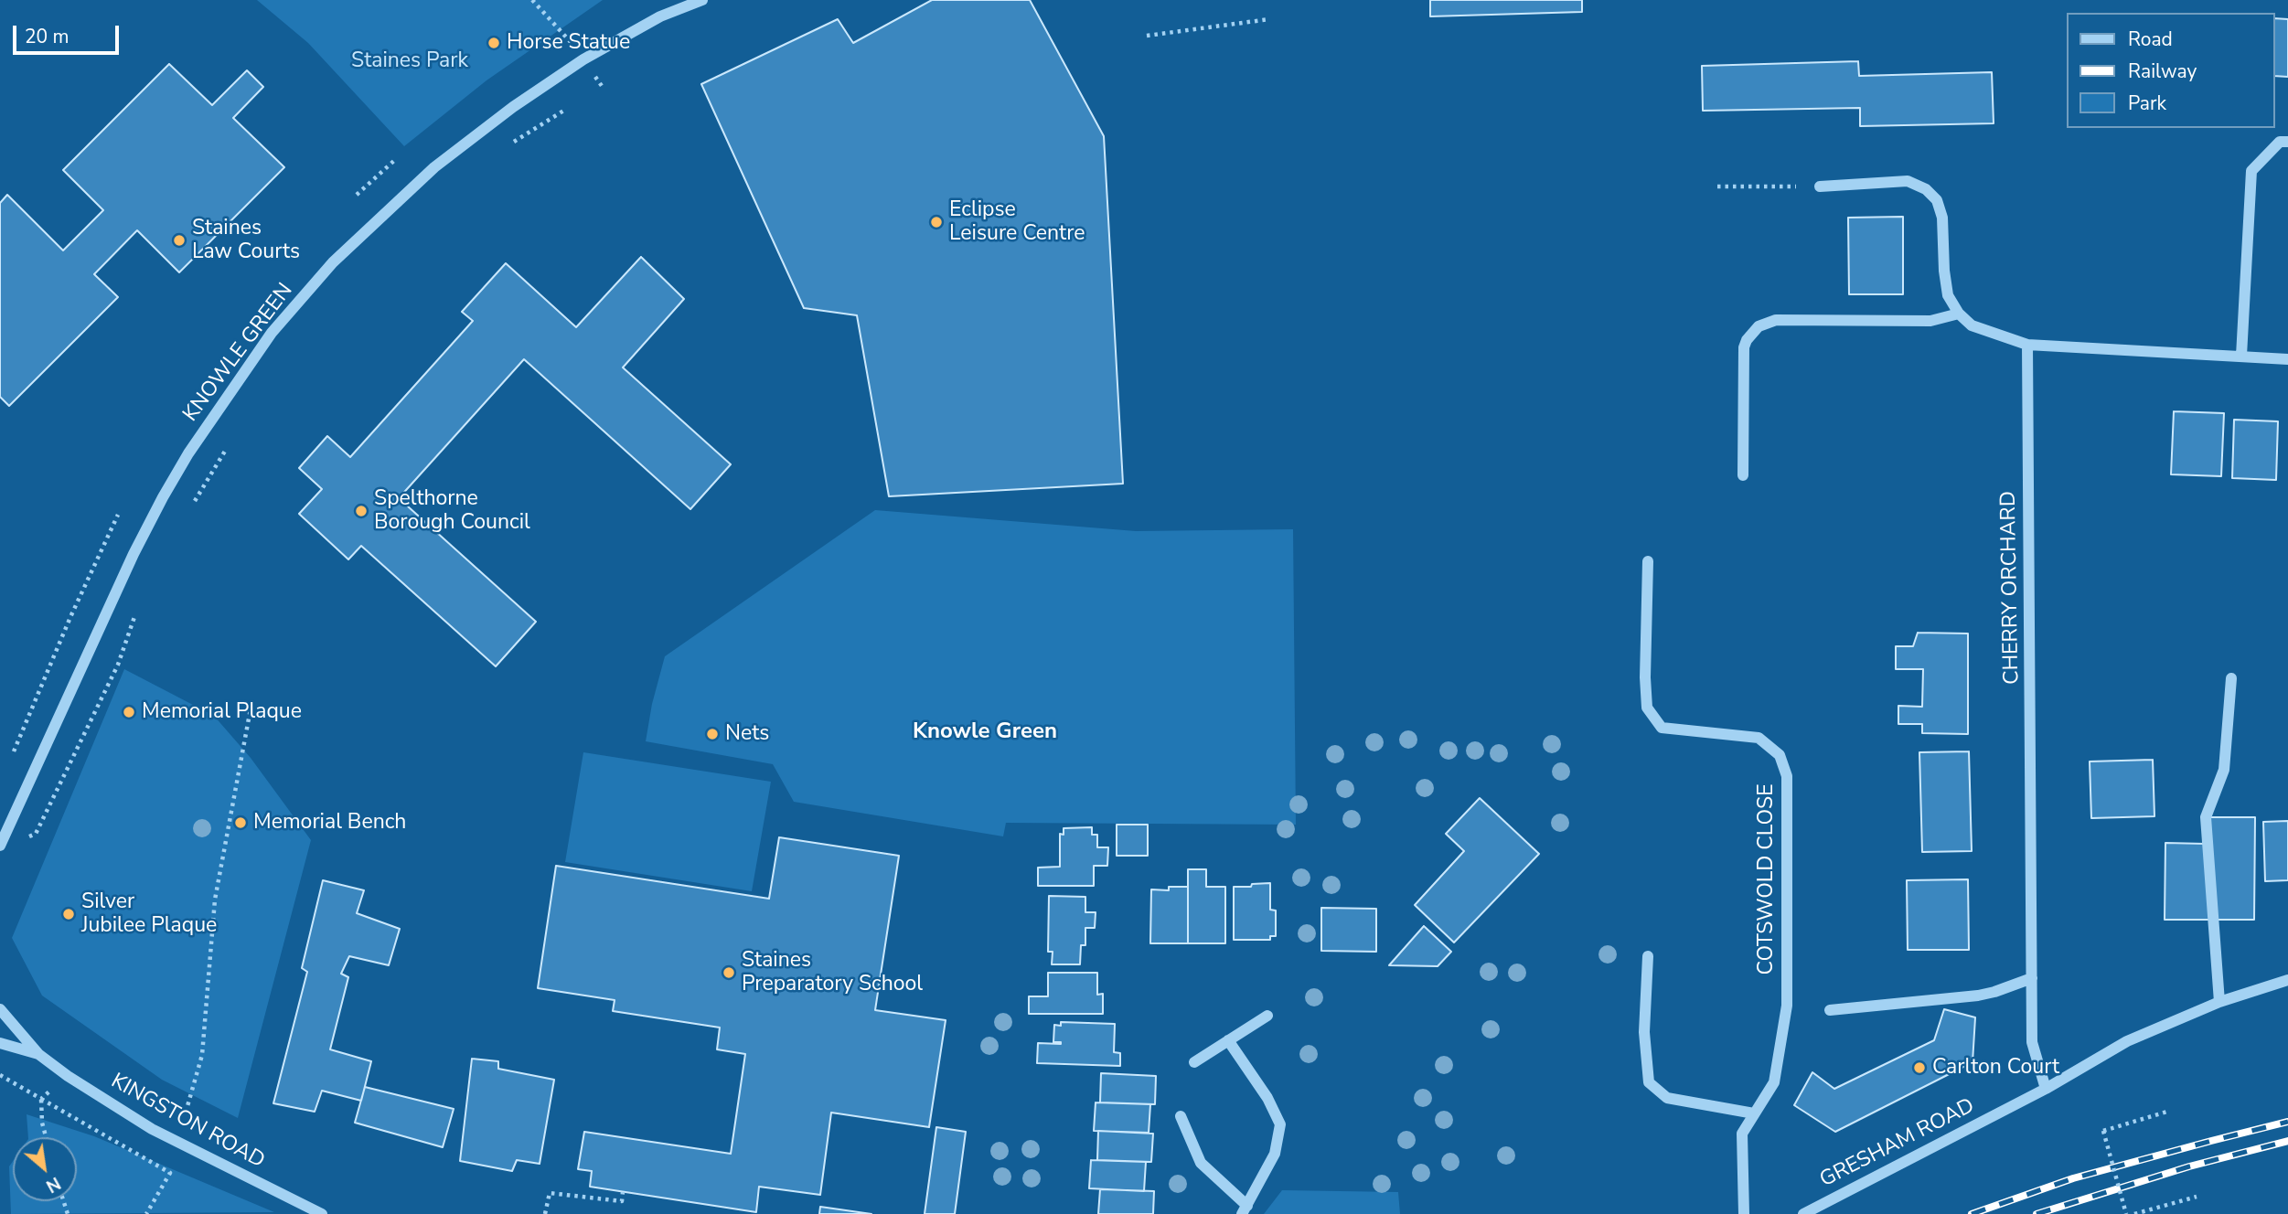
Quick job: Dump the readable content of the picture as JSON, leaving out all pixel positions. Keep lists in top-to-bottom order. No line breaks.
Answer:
{"streets":{"street":["KNOWLE GREEN","CHERRY ORCHARD","COTSWOLD CLOSE","KINGSTON ROAD","GRESHAM ROAD"]},"crossings":[["CHERRY ORCHARD","GRESHAM ROAD"]],"districts":["Knowle Green"],"parks":["Staines Park"],"places":["Horse Statue","Eclipse Leisure Centre","Staines Law Courts","Spelthorne Borough Council","Memorial Plaque","Nets","Memorial Bench","Silver Jubilee Plaque","Staines Preparatory School","Carlton Court"],"legend":["Road","Railway","Park"],"scale_bar":"20 m","north":"bottom right"}
